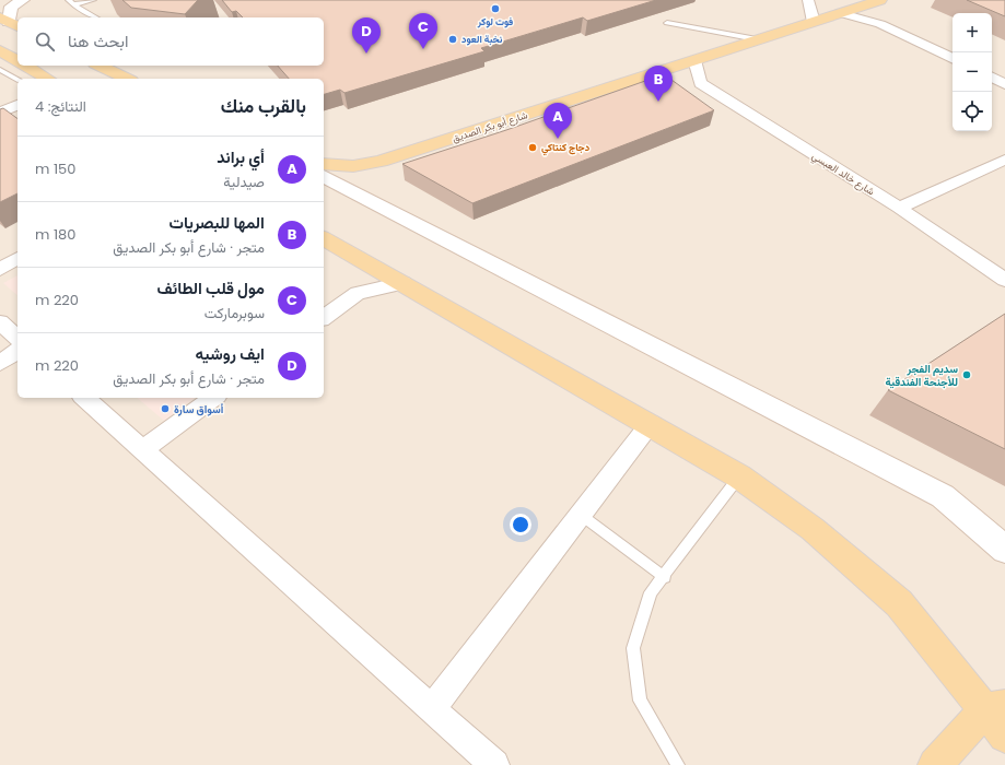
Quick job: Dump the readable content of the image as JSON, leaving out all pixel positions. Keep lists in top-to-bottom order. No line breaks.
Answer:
{"streets":{"main road":["شارع أبو بكر الصديق"],"street":["شارع خالد العبسي"]},"crossings":[["شارع أبو بكر الصديق","شارع خالد العبسي"]],"places":["فوت لوكر","نخبة العود","دجاج كنتاكي","سديم الفجر للأجنحة الفندقية","أسواق سارة"],"page":{"map_buttons":["+","−"],"pins":["C","D","B","A"],"search":"ابحث هنا","heading":["بالقرب منك","النتائج: 4"],"list":[{"mark":"A","name":"أي براند","note":"صيدلية","value":"150 m"},{"mark":"B","name":"المها للبصريات","note":"متجر · شارع أبو بكر الصديق","value":"180 m"},{"mark":"C","name":"مول قلب الطائف","note":"سوبرماركت","value":"220 m"},{"mark":"D","name":"ايف روشيه","note":"متجر · شارع أبو بكر الصديق","value":"220 m"}]}}
